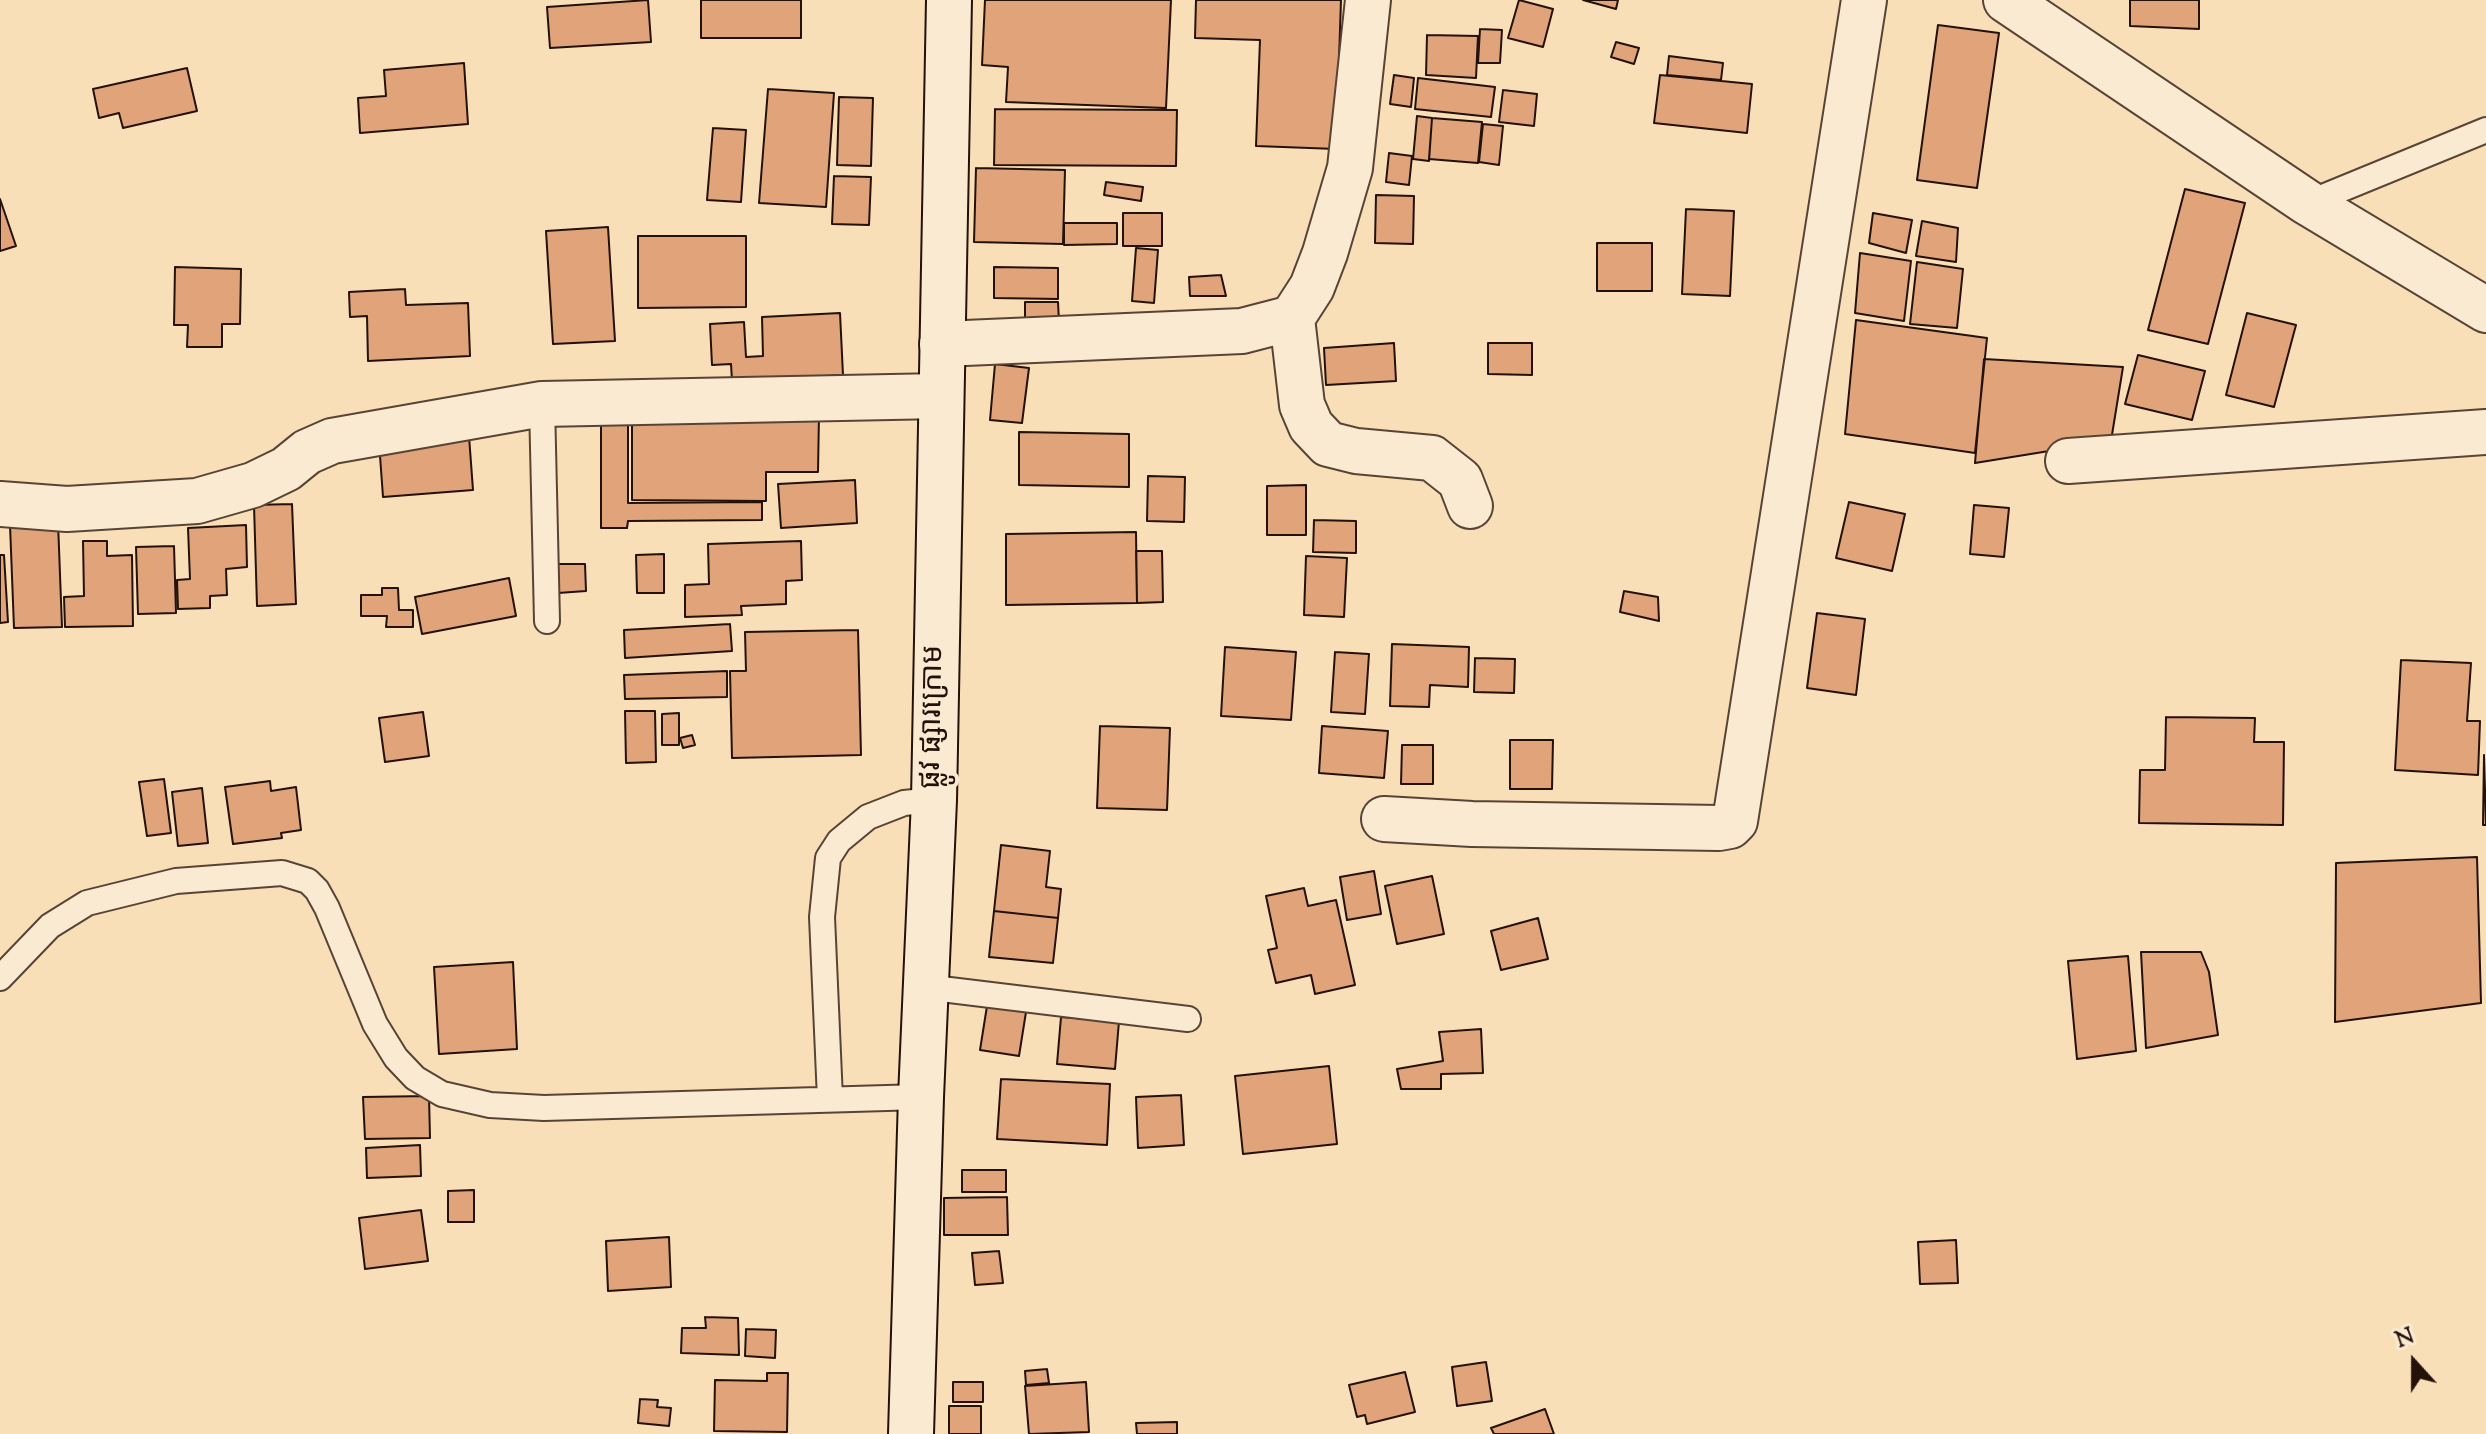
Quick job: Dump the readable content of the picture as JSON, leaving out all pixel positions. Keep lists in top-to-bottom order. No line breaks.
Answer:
{"streets":{"street":["ផ្លូវ ផ្សារក្រោម"]},"north":"top"}
